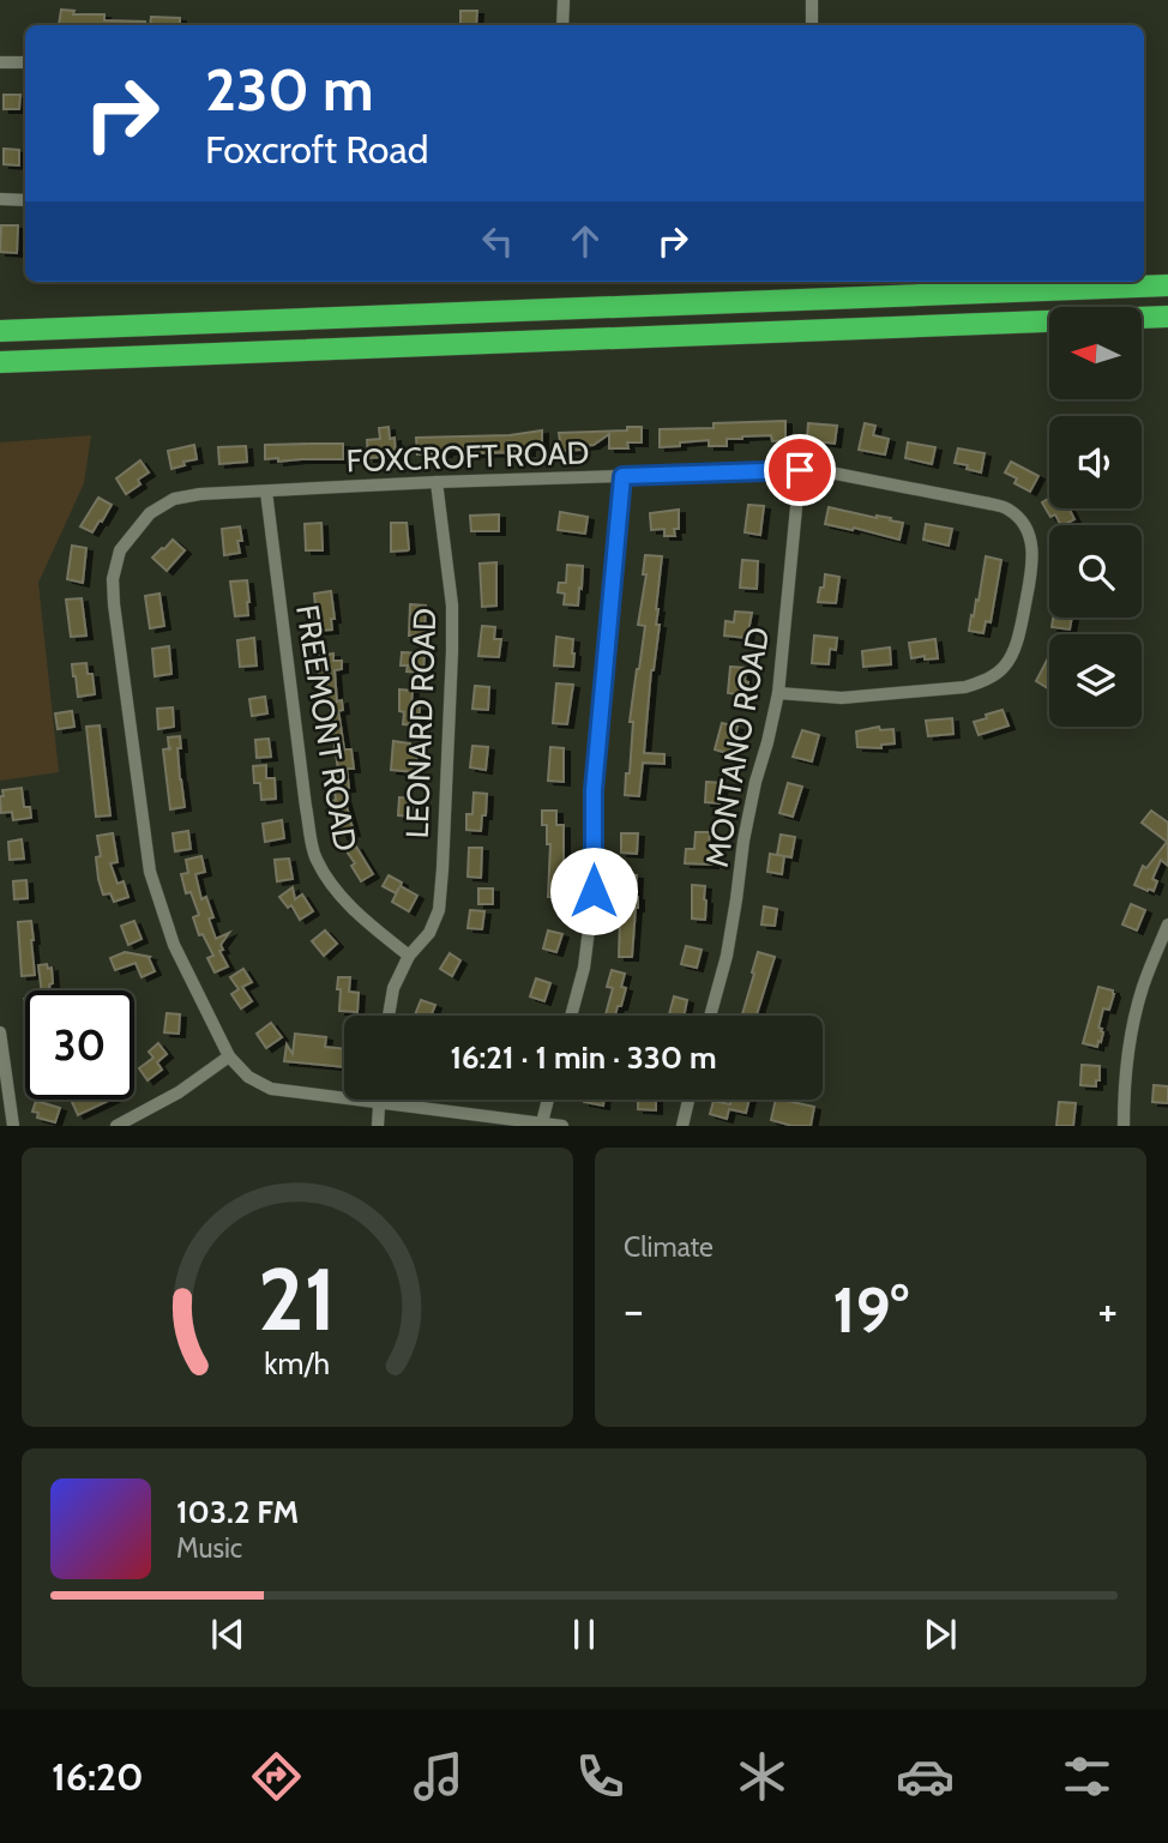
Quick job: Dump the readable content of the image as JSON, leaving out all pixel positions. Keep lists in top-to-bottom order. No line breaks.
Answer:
{"streets":{"street":["FOXCROFT ROAD","LEONARD ROAD","FREEMONT ROAD","MONTANO ROAD"]},"crossings":[["FOXCROFT ROAD","LEONARD ROAD"],["FOXCROFT ROAD","FREEMONT ROAD"],["FOXCROFT ROAD","MONTANO ROAD"],["LEONARD ROAD","FREEMONT ROAD"]],"north":"left","page":{"turn":["230 m","Foxcroft Road"],"limit":"30","trip":"16:21 · 1 min · 330 m","tile":"Climate","heat":["−","19°","+"],"song":["103.2 FM","Music"],"tabs":"16:20","gauge":["21","km/h"]}}
